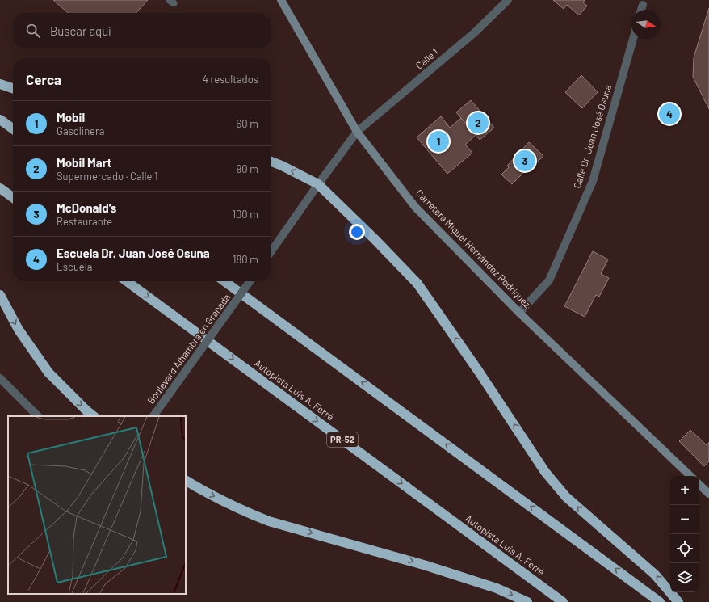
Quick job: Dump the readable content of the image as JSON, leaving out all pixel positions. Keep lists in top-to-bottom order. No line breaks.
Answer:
{"streets":{"highway":["Autopista Luis A. Ferré","PR-52"],"street":["Calle 1","Calle Dr. Juan José Osuna","Carretera Miguel Hernández Rodríguez","Boulevard Alhambra en Granada"]},"crossings":[["Calle 1","Carretera Miguel Hernández Rodríguez"],["Calle Dr. Juan José Osuna","Carretera Miguel Hernández Rodríguez"]],"north":"right","page":{"search":"Buscar aquí","heading":["Cerca","4 resultados"],"list":[{"mark":"1","name":"Mobil","note":"Gasolinera","value":"60 m"},{"mark":"2","name":"Mobil Mart","note":"Supermercado · Calle 1","value":"90 m"},{"mark":"3","name":"McDonald's","note":"Restaurante","value":"100 m"},{"mark":"4","name":"Escuela Dr. Juan José Osuna","note":"Escuela","value":"180 m"}],"pins":["4","2","1","3"],"map_buttons":["+","−"]}}
